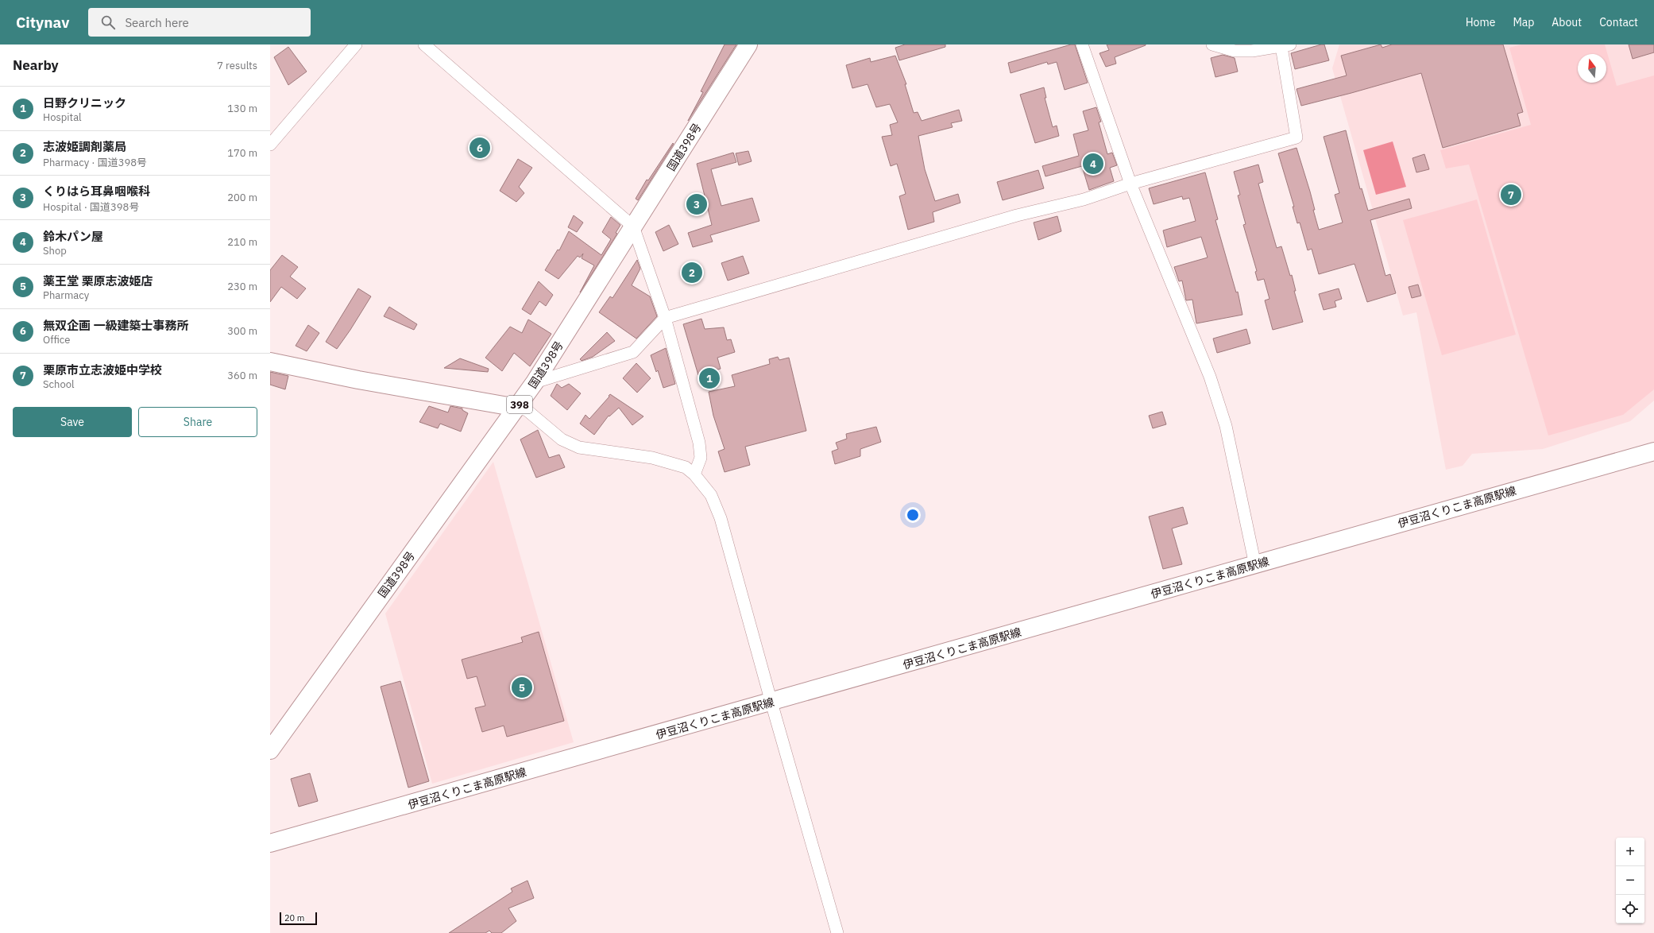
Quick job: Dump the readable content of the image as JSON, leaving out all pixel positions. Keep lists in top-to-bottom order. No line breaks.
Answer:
{"streets":{"main road":["国道398号","398","伊豆沼くりこま高原駅線"]},"scale_bar":"20 m","north":"top","page":{"header":"Citynav","search":"Search here","nav":["Home","Map","About","Contact"],"heading":["Nearby","7 results"],"list":[{"mark":"1","name":"日野クリニック","note":"Hospital","value":"130 m"},{"mark":"2","name":"志波姫調剤薬局","note":"Pharmacy · 国道398号","value":"170 m"},{"mark":"3","name":"くりはら耳鼻咽喉科","note":"Hospital · 国道398号","value":"200 m"},{"mark":"4","name":"鈴木パン屋","note":"Shop","value":"210 m"},{"mark":"5","name":"薬王堂 栗原志波姫店","note":"Pharmacy","value":"230 m"},{"mark":"6","name":"無双企画 一級建築士事務所","note":"Office","value":"300 m"},{"mark":"7","name":"栗原市立志波姫中学校","note":"School","value":"360 m"}],"pins":["6","4","7","3","2","1","5"],"buttons":["Save","Share"],"map_buttons":["+","−"],"scale":"20 m"}}
